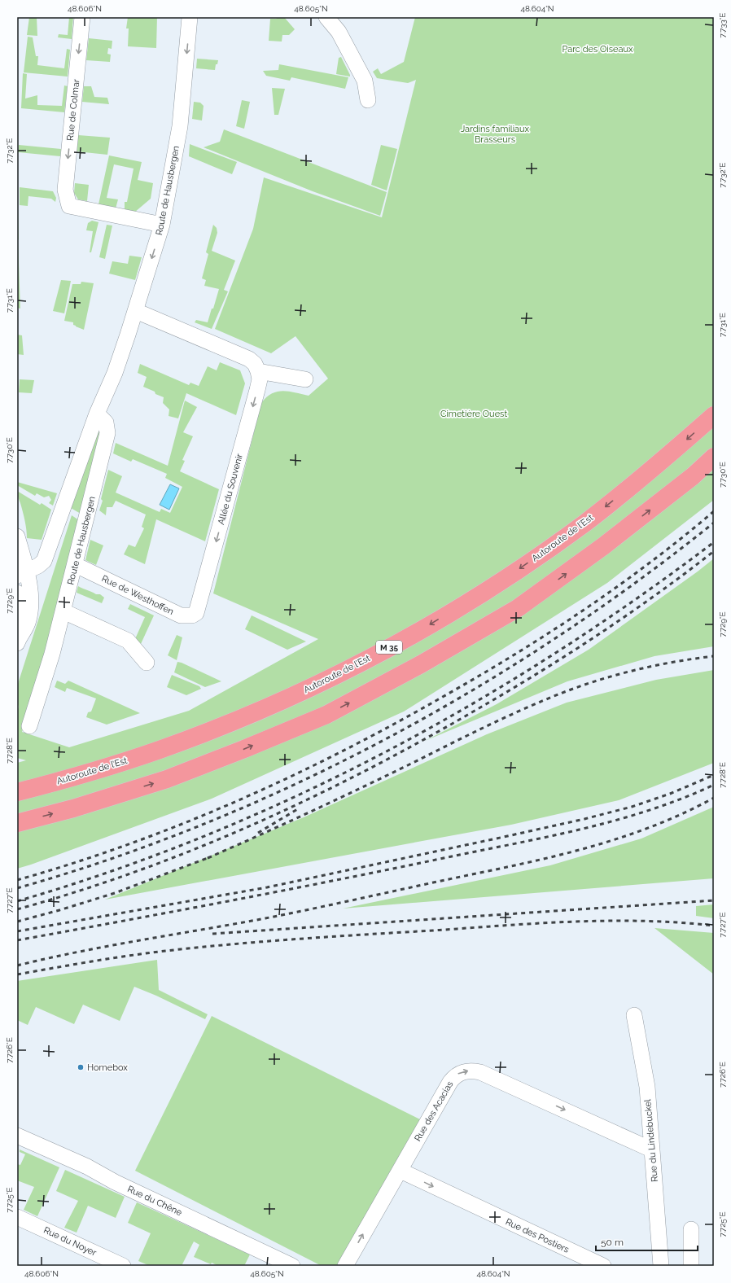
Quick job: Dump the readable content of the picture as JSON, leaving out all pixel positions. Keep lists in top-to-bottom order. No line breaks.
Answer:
{"streets":{"highway":["Autoroute de l’Est","M 35"],"street":["Rue de Colmar","Route de Hausbergen","Allée du Souvenir","Rue de Westhoffen","Rue des Acacias","Rue du Lindebuckel","Rue du Chêne","Rue des Postiers","Rue du Noyer"]},"crossings":[["Rue de Colmar","Route de Hausbergen"],["Route de Hausbergen","Rue de Westhoffen"],["Allée du Souvenir","Rue de Westhoffen"],["Rue des Acacias","Rue du Lindebuckel"],["Rue des Acacias","Rue des Postiers"]],"one_way":["Allée du Souvenir","Rue des Postiers"],"parks":["Parc des Oiseaux","Jardins familiaux Brasseurs","Cimetière Ouest"],"places":["Homebox"],"scale_bar":"50 m","coordinates":["48.606°N","48.605°N","48.604°N","7.733°E","7.732°E","7.731°E","7.730°E","7.729°E","7.728°E","7.727°E","7.726°E","7.725°E"]}
